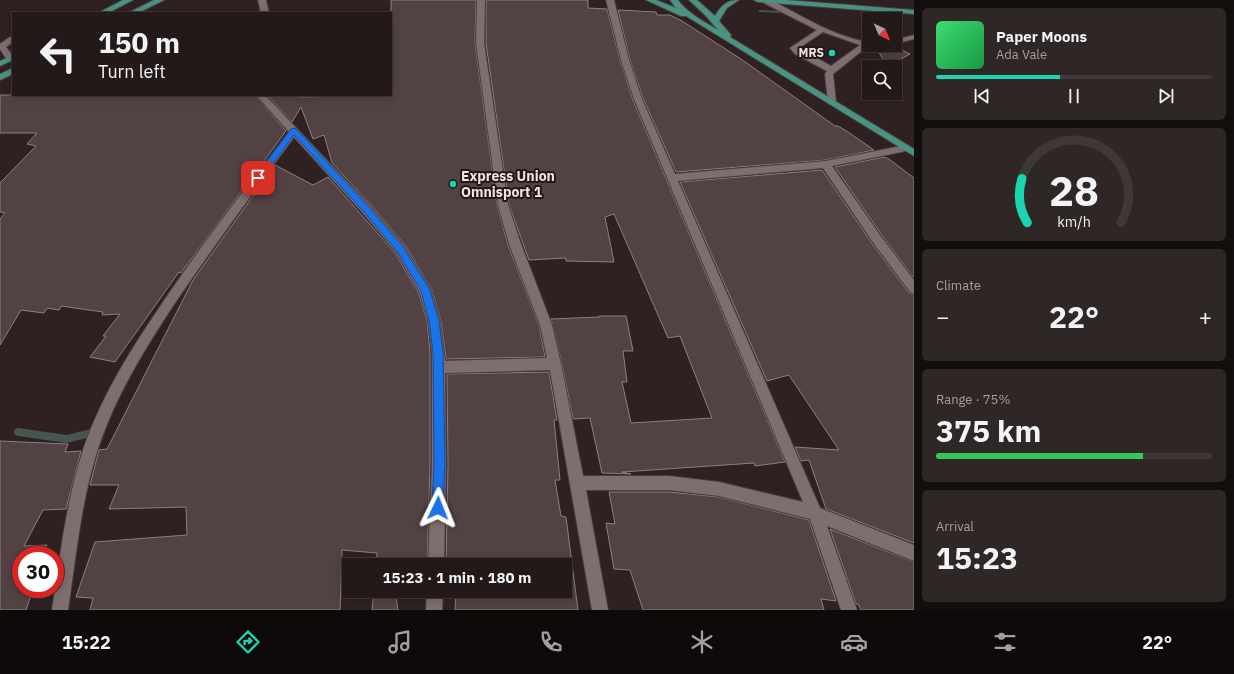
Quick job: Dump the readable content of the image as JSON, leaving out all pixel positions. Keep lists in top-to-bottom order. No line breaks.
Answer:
{"places":["MRS","Express Union Omnisport 1"],"north":"bottom right","page":{"turn":["150 m","Turn left"],"song":["Paper Moons","Ada Vale"],"tile":["Climate",["Range · 75%","375 km"],["Arrival","15:23"]],"heat":["−","22°","+"],"limit":"30","trip":"15:23 · 1 min · 180 m","tabs":["15:22","22°"],"gauge":["28","km/h"]}}
